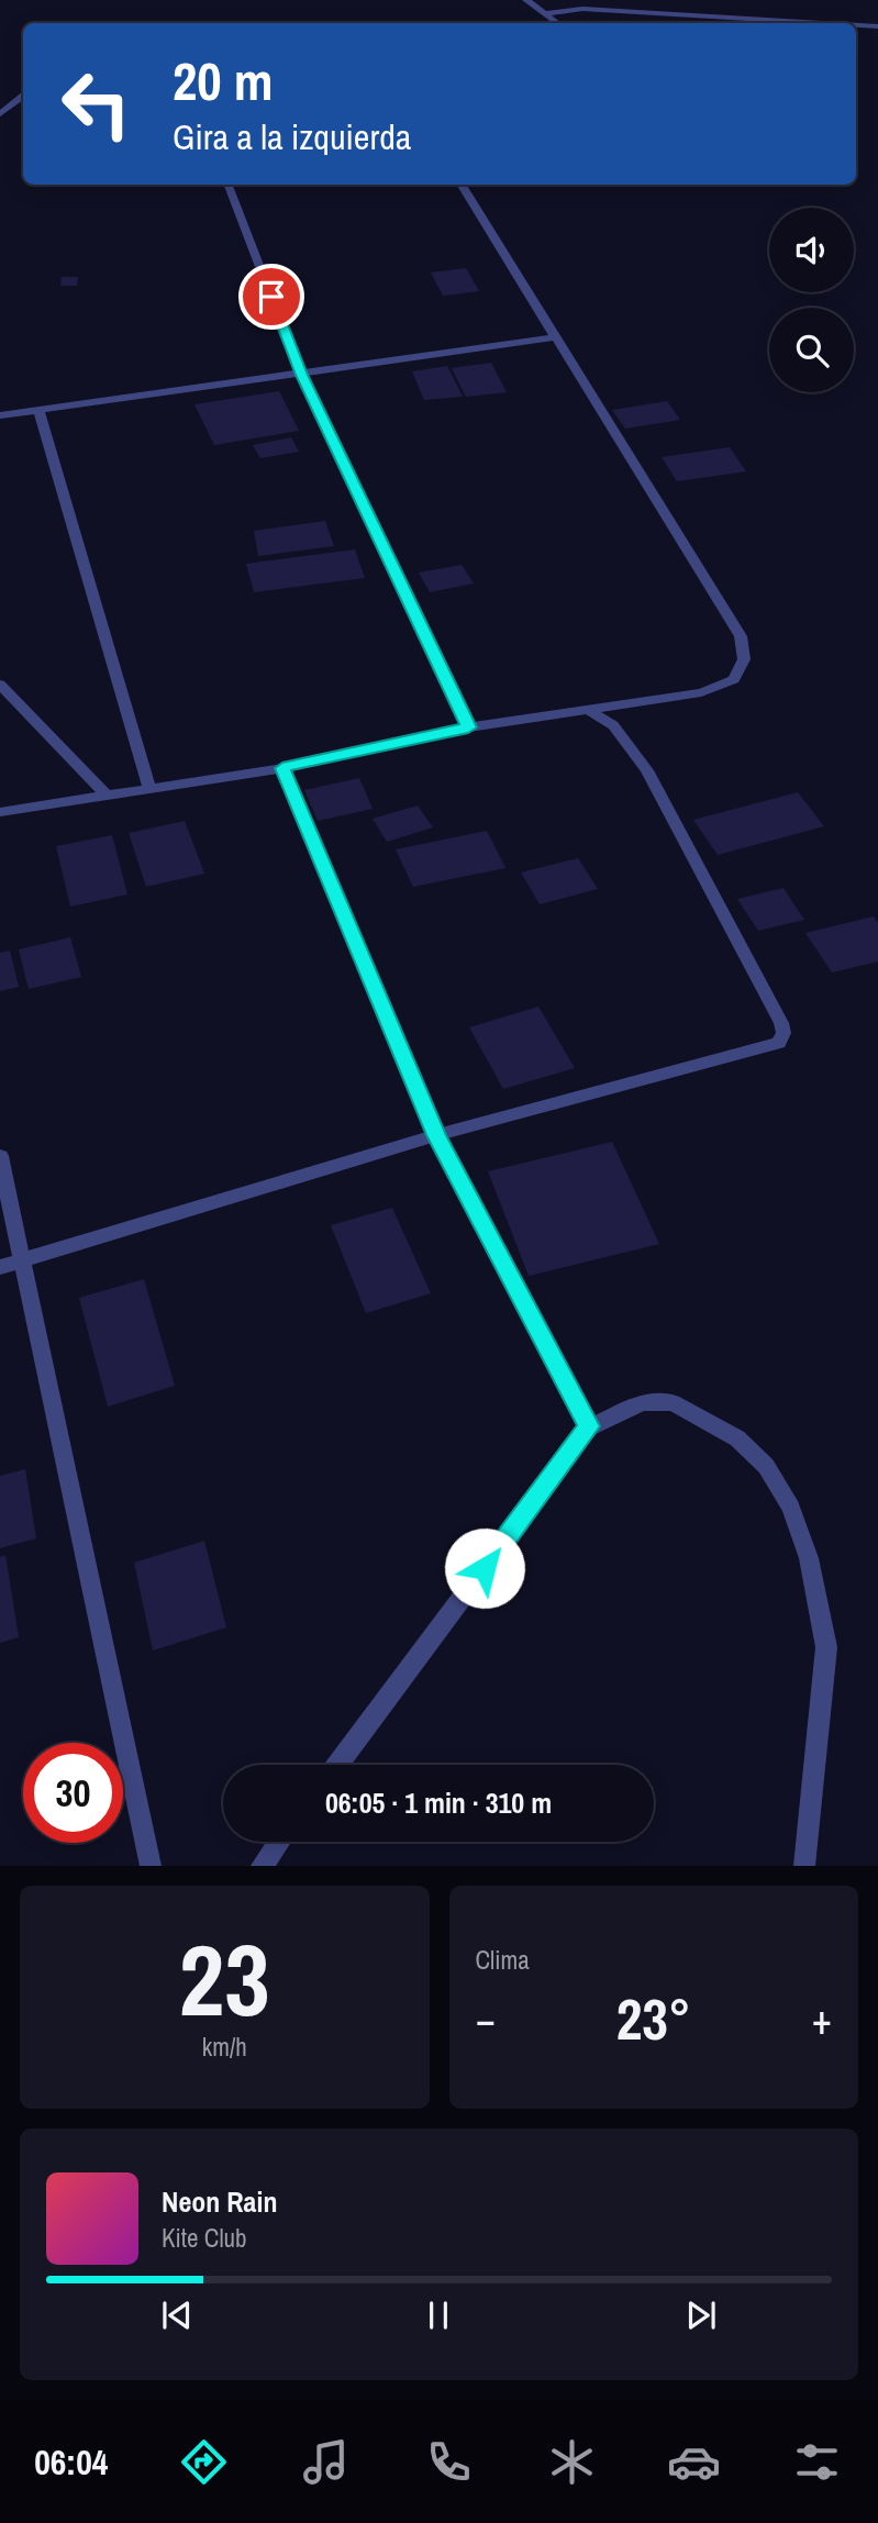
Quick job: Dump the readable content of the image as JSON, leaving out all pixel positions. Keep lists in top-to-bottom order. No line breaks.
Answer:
{"page":{"turn":["20 m","Gira a la izquierda"],"limit":"30","trip":"06:05 · 1 min · 310 m","tile":[["23","km/h"],"Clima"],"heat":["−","23°","+"],"song":["Neon Rain","Kite Club"],"tabs":"06:04"}}
